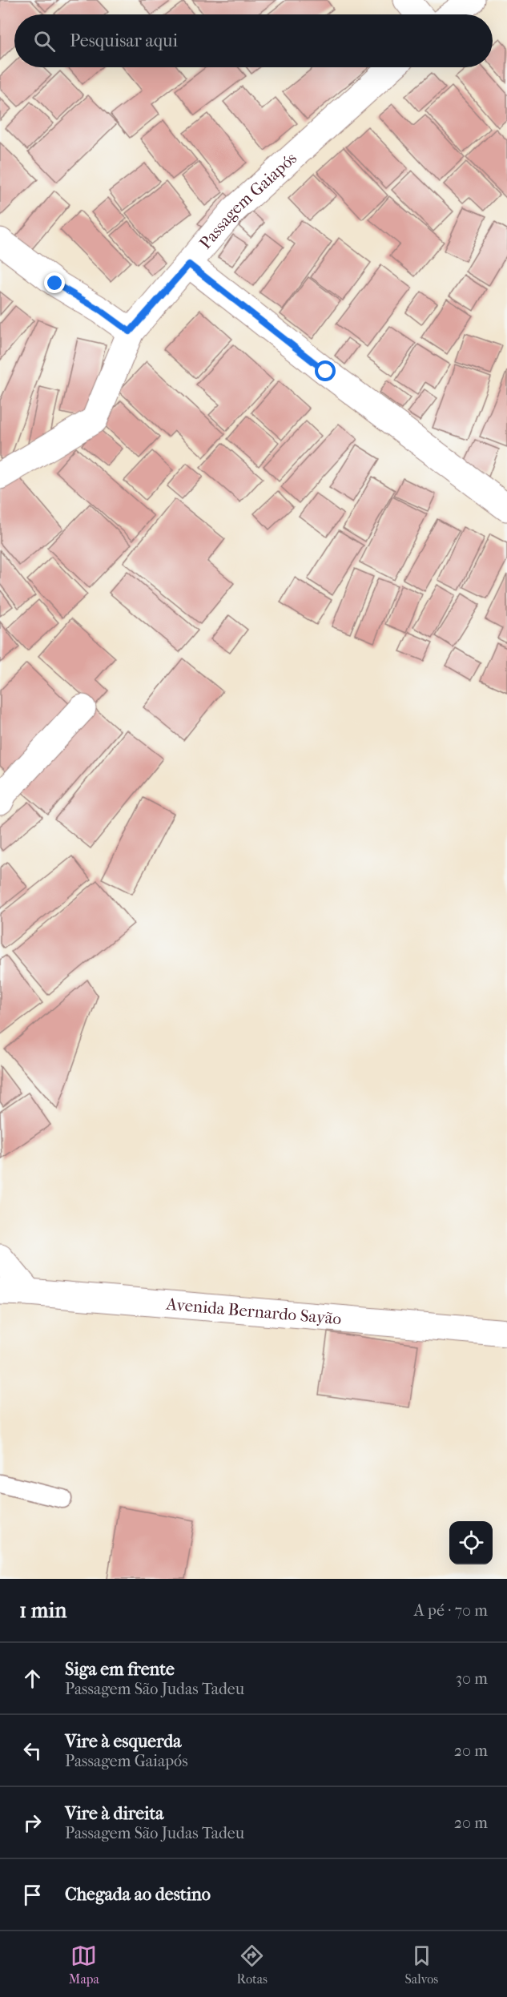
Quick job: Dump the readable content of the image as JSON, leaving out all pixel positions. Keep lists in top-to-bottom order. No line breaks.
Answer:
{"streets":{"street":["Passagem Gaiapós","Avenida Bernardo Sayão"]},"page":{"search":"Pesquisar aqui","heading":["1 min","A pé · 70 m"],"list":[["Siga em frente","Passagem São Judas Tadeu","30 m"],["Vire à esquerda","Passagem Gaiapós","20 m"],["Vire à direita","Passagem São Judas Tadeu","20 m"],"Chegada ao destino"],"nav":["Mapa","Rotas","Salvos"]}}
